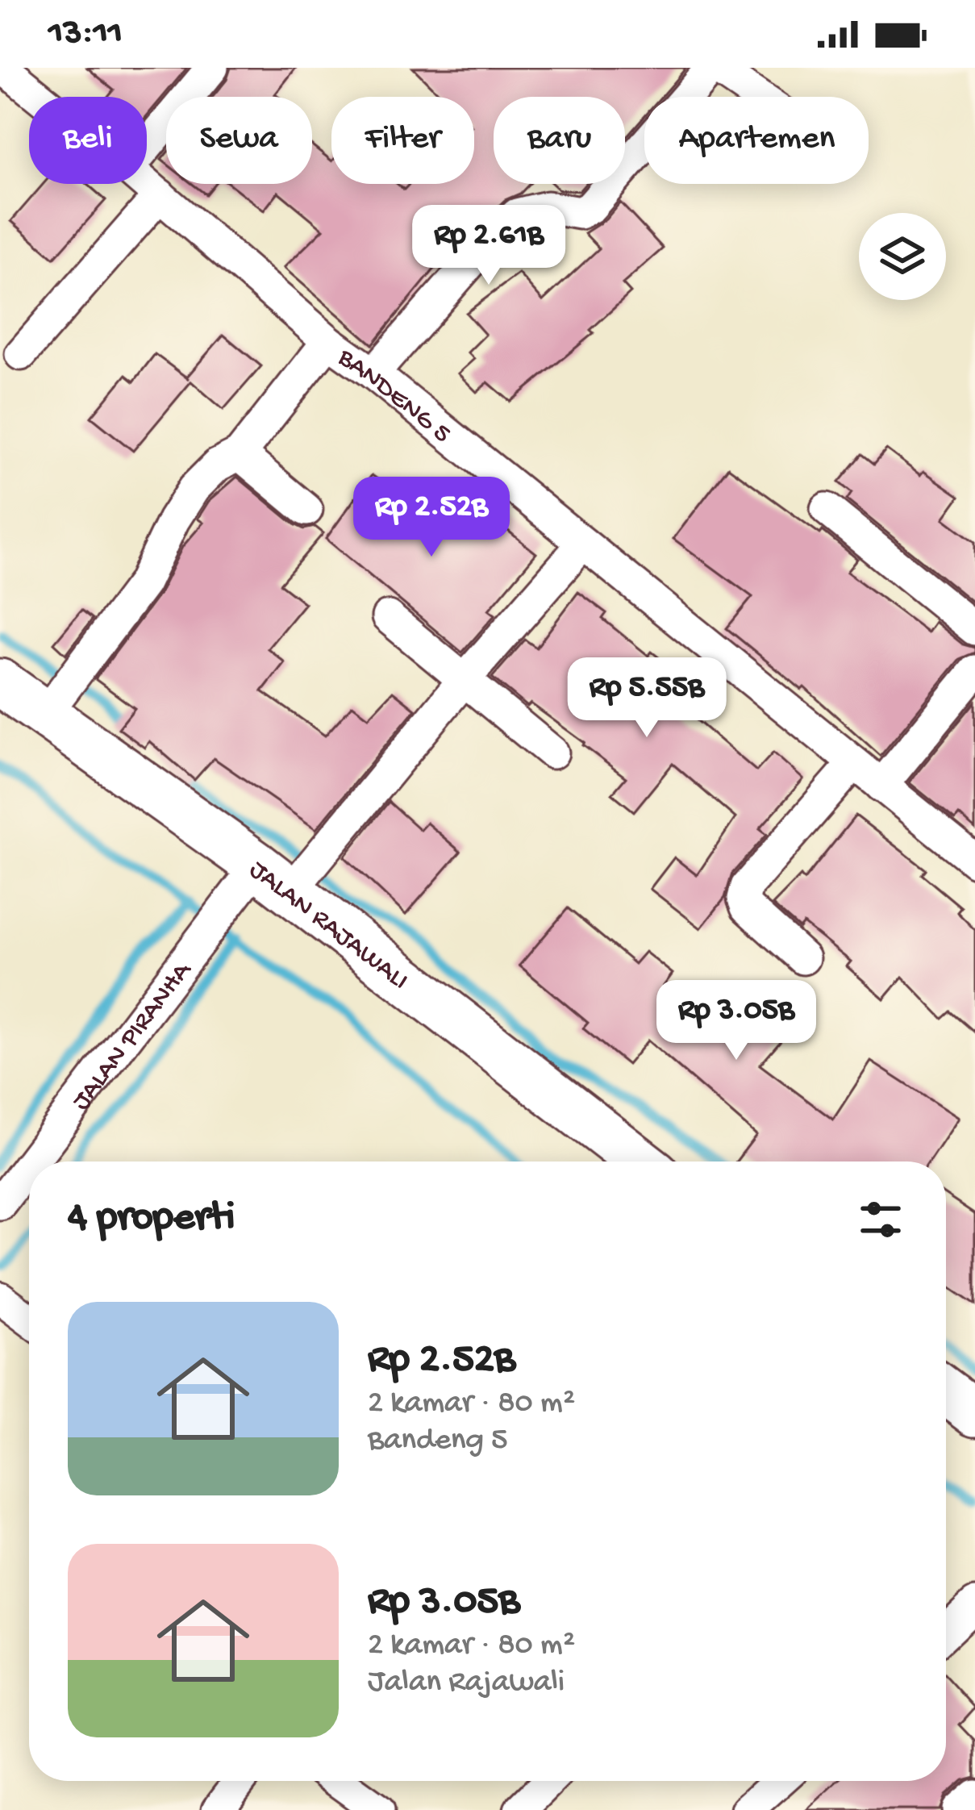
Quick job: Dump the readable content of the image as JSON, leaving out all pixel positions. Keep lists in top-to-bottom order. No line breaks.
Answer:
{"streets":{"main road":["JALAN RAJAWALI"],"street":["BANDENG 5","JALAN PIRANHA"]},"crossings":[["BANDENG 5","JALAN PIRANHA"],["JALAN RAJAWALI","JALAN PIRANHA"]],"page":{"status":"13:11","chip":["Beli","Sewa","Filter","Baru","Apartemen"],"price":["Rp 2.61B","Rp 2.52B","Rp 5.55B","Rp 3.05B"],"heading":"4 properti","list":[{"name":"Rp 2.52B","note":"2 kamar · 80 m² · Bandeng 5"},{"name":"Rp 3.05B","note":"2 kamar · 80 m² · Jalan Rajawali"}]}}
